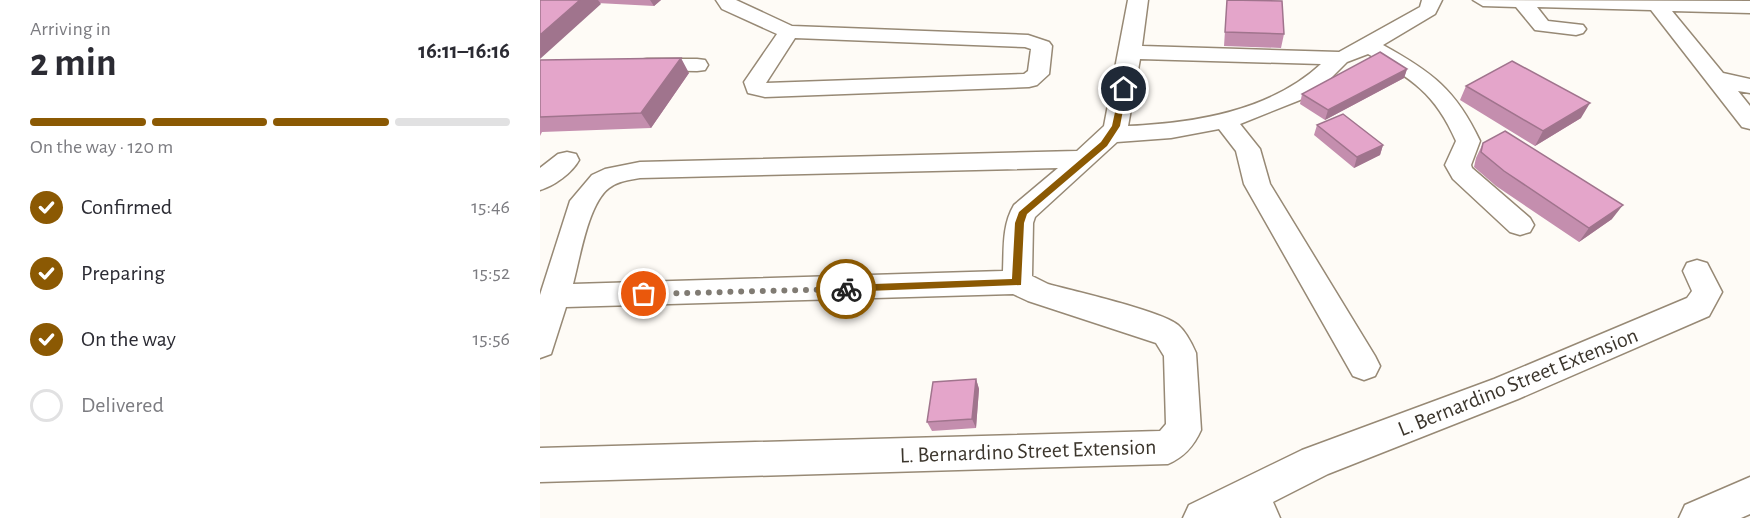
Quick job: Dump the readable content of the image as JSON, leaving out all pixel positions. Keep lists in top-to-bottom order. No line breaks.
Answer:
{"streets":{"street":["L. Bernardino Street Extension"]},"page":{"heading":["2 min","Arriving in","16:11–16:16"],"bar":"On the way · 120 m","list":[["Confirmed","15:46"],["Preparing","15:52"],["On the way","15:56"],"Delivered"]}}
